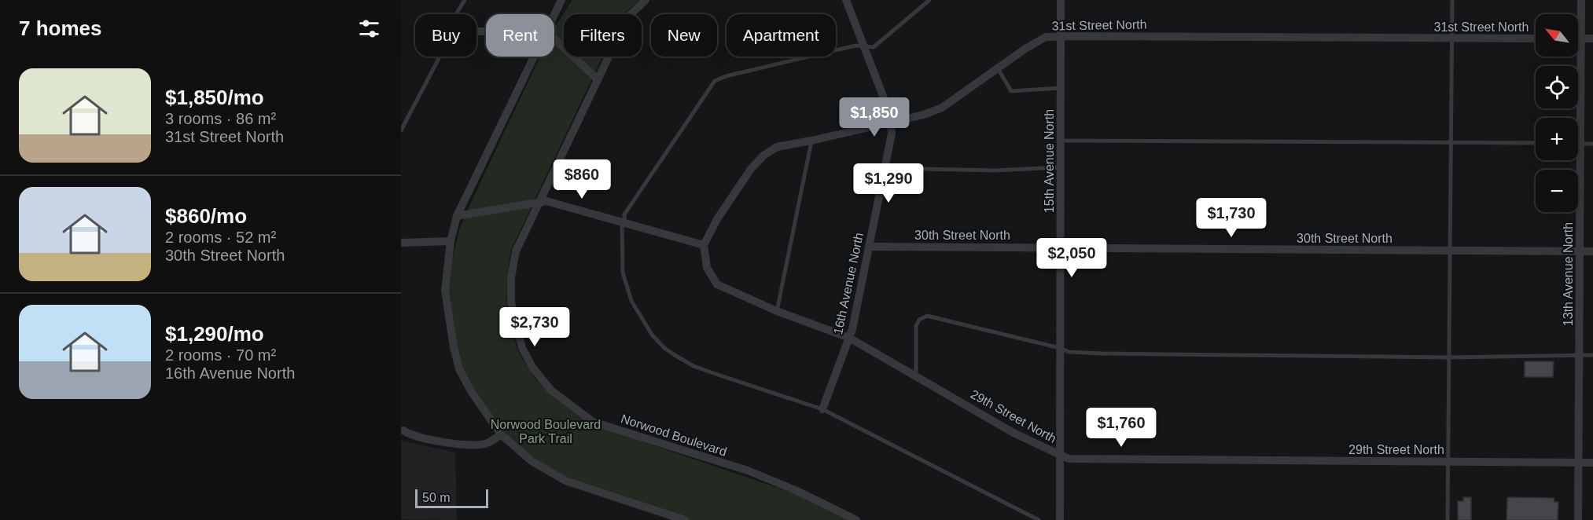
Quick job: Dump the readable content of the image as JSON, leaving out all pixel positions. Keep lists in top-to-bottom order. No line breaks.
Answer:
{"streets":{"street":["31st Street North","15th Avenue North","30th Street North","13th Avenue North","16th Avenue North","29th Street North","Norwood Boulevard"]},"crossings":[["31st Street North","15th Avenue North"],["31st Street North","16th Avenue North"],["31st Street North","29th Street North"],["15th Avenue North","30th Street North"],["15th Avenue North","29th Street North"],["30th Street North","13th Avenue North"],["30th Street North","16th Avenue North"],["13th Avenue North","29th Street North"],["16th Avenue North","29th Street North"]],"parks":["Norwood Boulevard Park Trail"],"scale_bar":"50 m","north":"top left","page":{"heading":"7 homes","map_buttons":["+","−"],"chip":["Buy","Rent","Filters","New","Apartment"],"list":[{"name":"$1,850/mo","note":"3 rooms · 86 m² · 31st Street North"},{"name":"$860/mo","note":"2 rooms · 52 m² · 30th Street North"},{"name":"$1,290/mo","note":"2 rooms · 70 m² · 16th Avenue North"}],"price":["$1,850","$860","$1,290","$1,730","$2,050","$2,730","$1,760"],"scale":"50 m"}}
